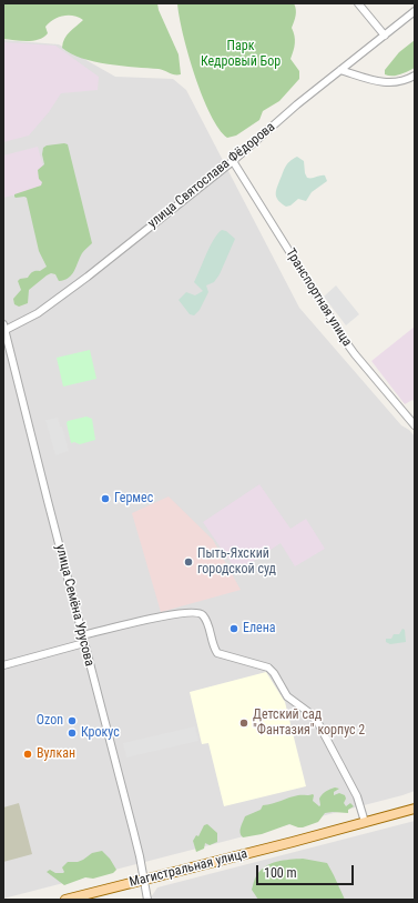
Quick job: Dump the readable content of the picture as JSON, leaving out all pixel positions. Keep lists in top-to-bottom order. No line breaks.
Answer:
{"streets":{"main road":["Магистральная улица"],"street":["улица Святослава Фёдорова","Транспортная улица","улица Семёна Урусова"]},"crossings":[["улица Святослава Фёдорова","Транспортная улица"],["улица Святослава Фёдорова","улица Семёна Урусова"],["улица Семёна Урусова","Магистральная улица"]],"parks":["Парк Кедровый Бор"],"places":["Гермес","Пыть-Яхский городской суд","Елена","Ozon","Детский сад \"Фантазия\" корпус 2","Крокус","Вулкан"],"scale_bar":"100 m"}
